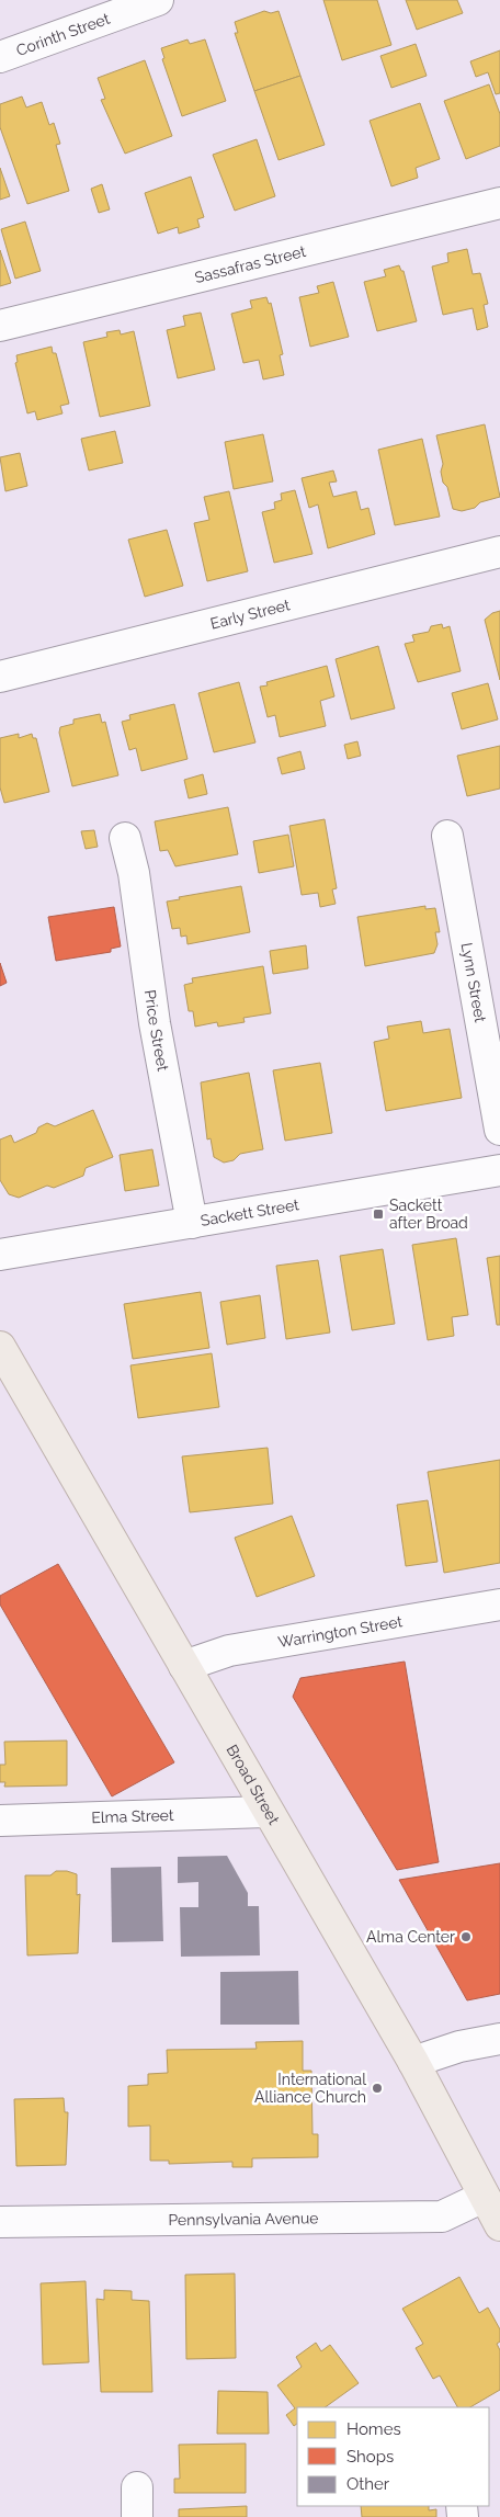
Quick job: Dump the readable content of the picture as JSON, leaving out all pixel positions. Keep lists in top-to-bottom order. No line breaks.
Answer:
{"streets":{"main road":["Broad Street"],"street":["Corinth Street","Sassafras Street","Early Street","Lynn Street","Price Street","Sackett Street","Warrington Street","Elma Street","Pennsylvania Avenue"]},"crossings":[["Price Street","Sackett Street"],["Warrington Street","Broad Street"],["Broad Street","Elma Street"],["Broad Street","Pennsylvania Avenue"]],"places":{"transit":["Sackett after Broad"],"other":["Alma Center","International Alliance Church"]},"legend":["Homes","Shops","Other"]}
